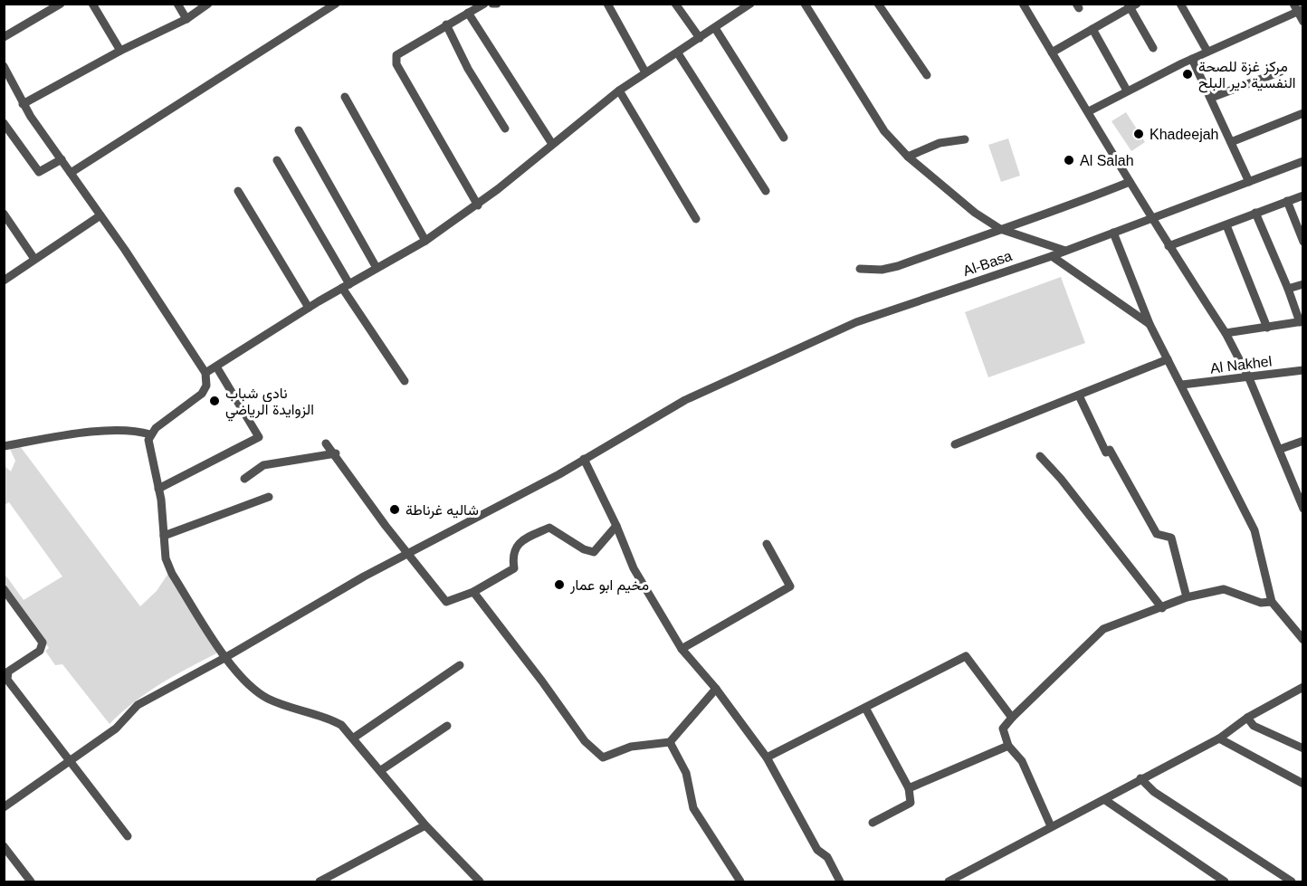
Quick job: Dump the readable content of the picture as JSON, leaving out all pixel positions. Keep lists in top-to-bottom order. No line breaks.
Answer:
{"streets":{"street":["Al-Basa","Al Nakhel"]},"places":["مركز غزة للصحة النفسية دير البلح","Khadeejah","Al Salah","نادي شباب الزوايدة الرياضي","شاليه غرناطة","مخيم ابو عمار"]}
